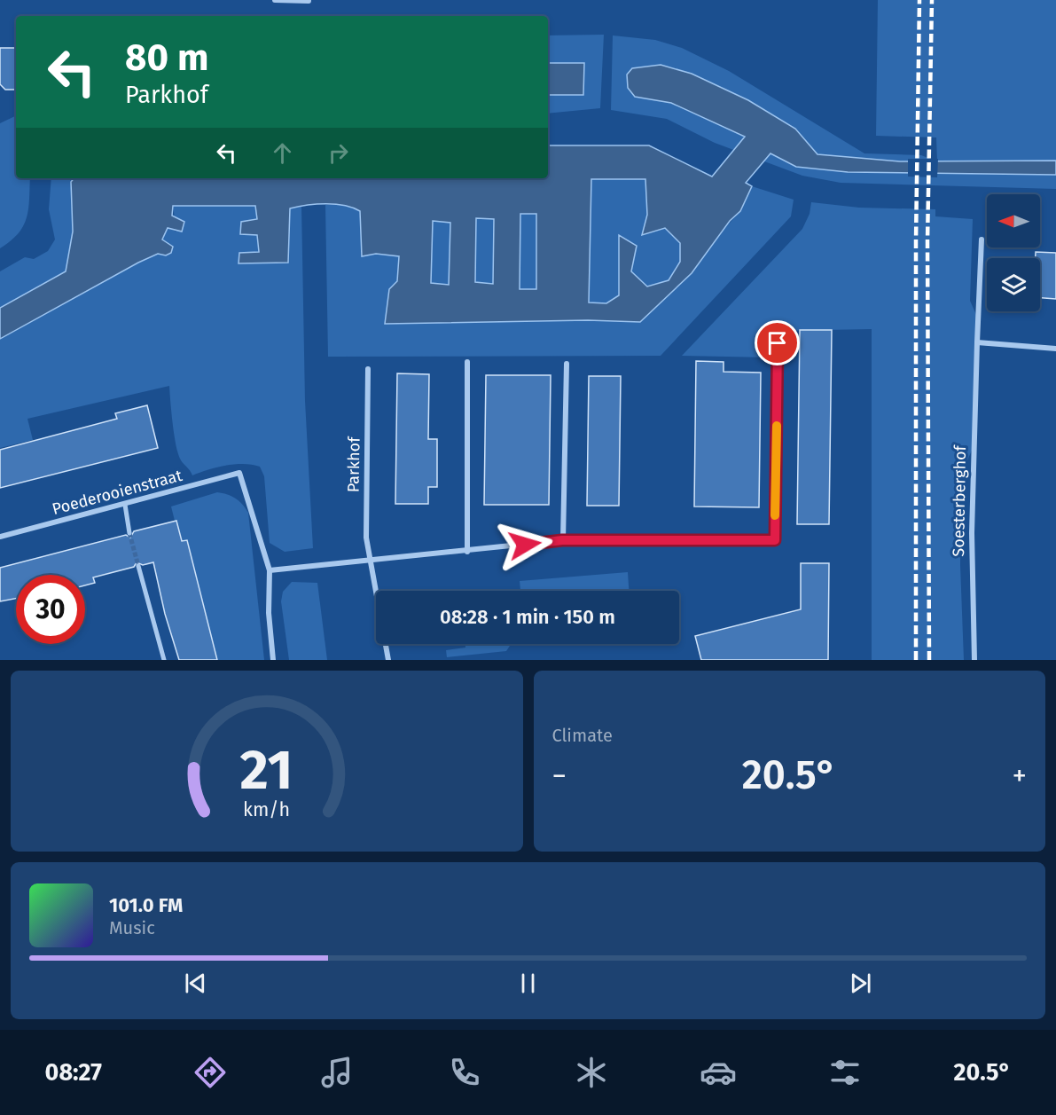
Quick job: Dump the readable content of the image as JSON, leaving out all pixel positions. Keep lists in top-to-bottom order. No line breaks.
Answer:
{"streets":{"street":["Parkhof","Poederooienstraat","Soesterberghof"]},"north":"left","page":{"turn":["80 m","Parkhof"],"limit":"30","trip":"08:28 · 1 min · 150 m","tile":"Climate","heat":["−","20.5°","+"],"song":["101.0 FM","Music"],"tabs":["08:27","20.5°"],"gauge":["21","km/h"]}}
